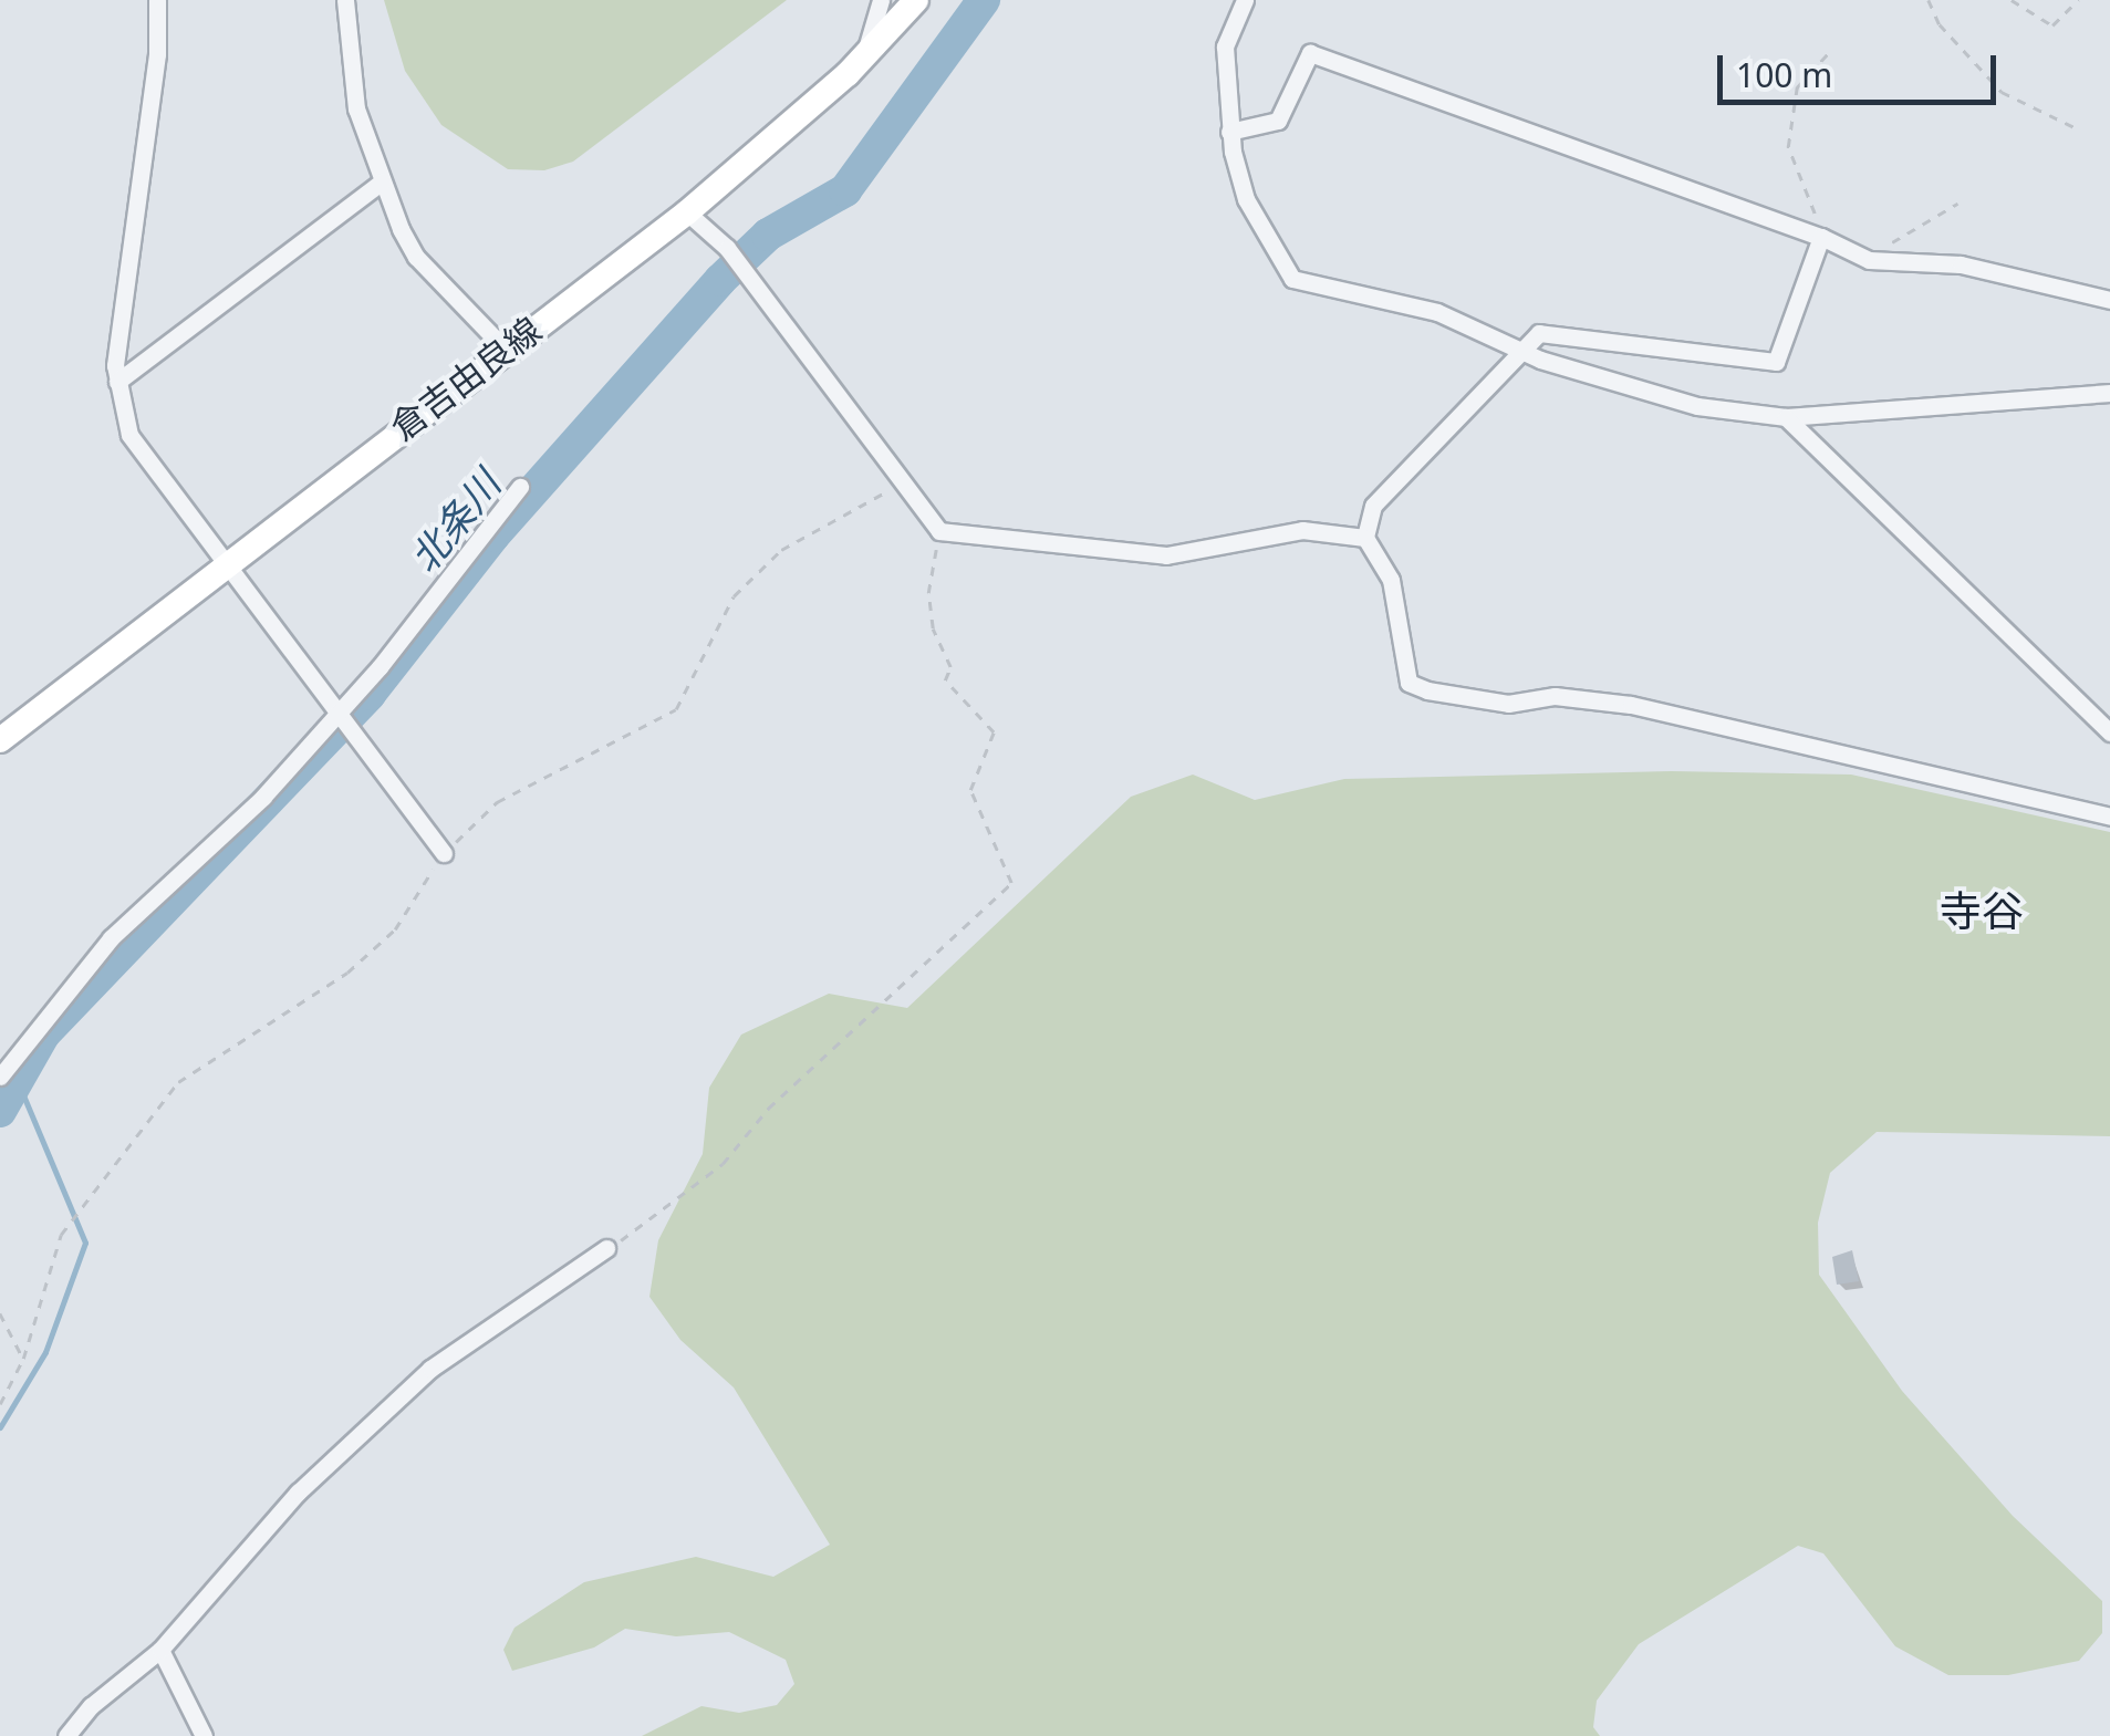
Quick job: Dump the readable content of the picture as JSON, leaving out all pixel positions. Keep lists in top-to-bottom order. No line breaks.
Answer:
{"streets":{"main road":["倉吉由良線"]},"districts":["寺谷"],"water":["北条川"],"scale_bar":"100 m"}
